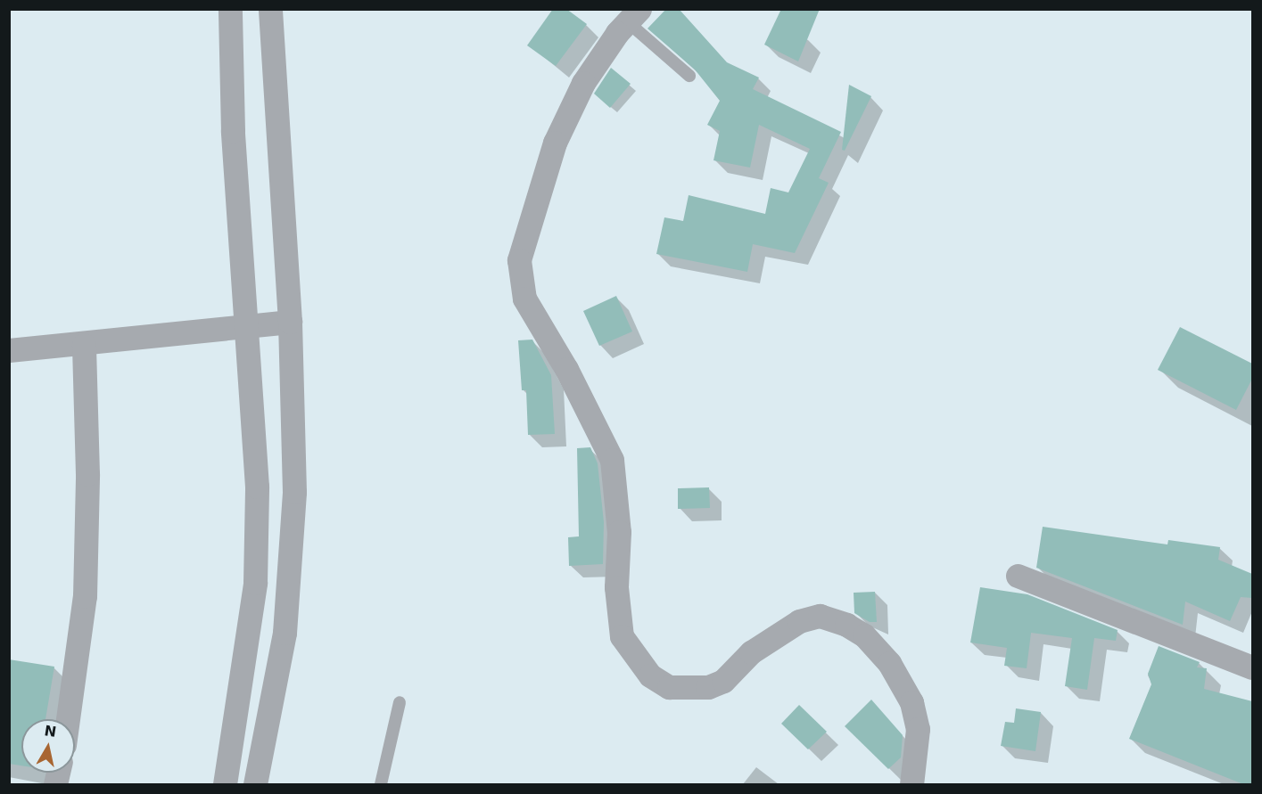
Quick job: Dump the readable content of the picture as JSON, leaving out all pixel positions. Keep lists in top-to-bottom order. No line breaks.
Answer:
{"north":"top"}
